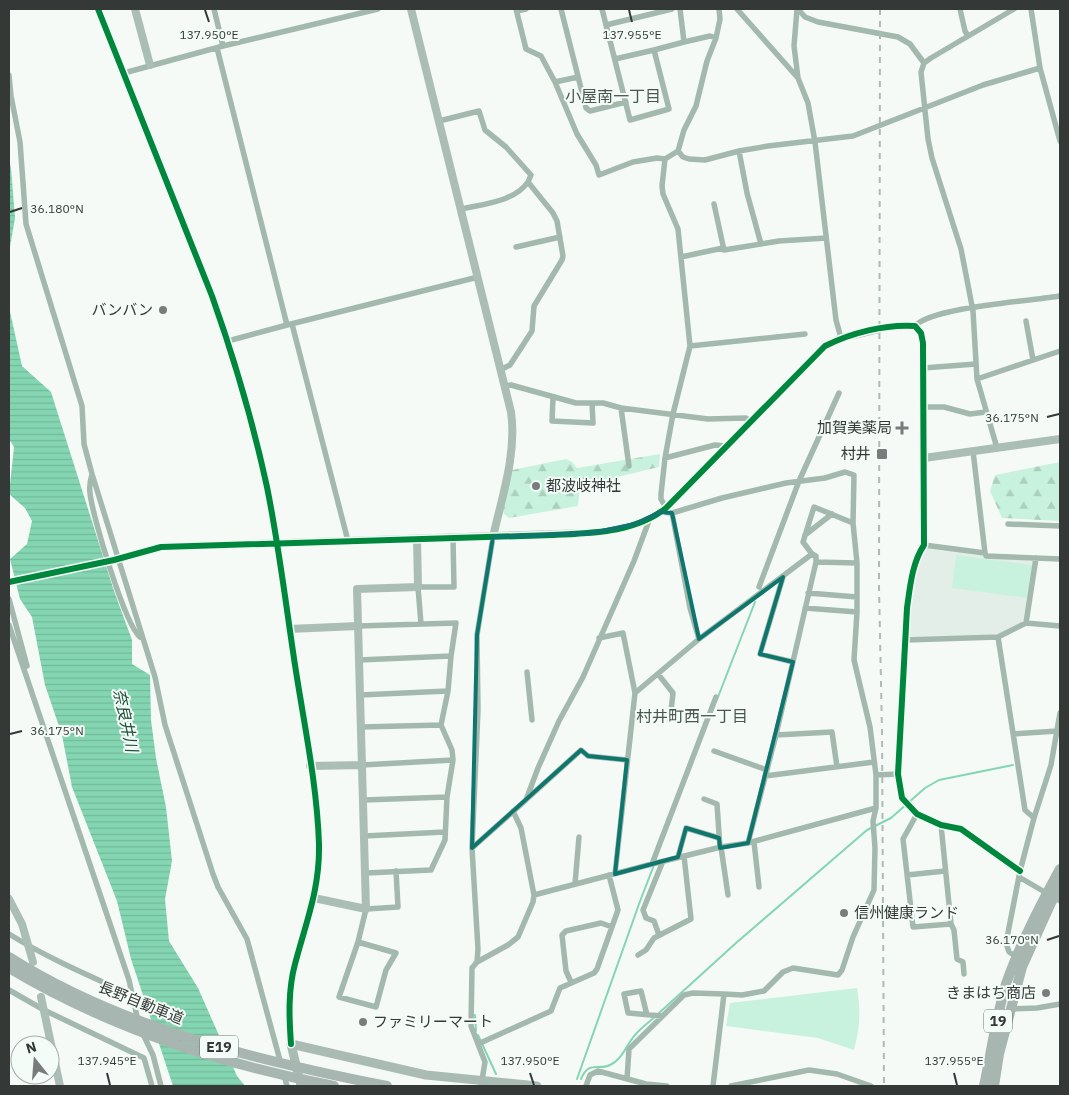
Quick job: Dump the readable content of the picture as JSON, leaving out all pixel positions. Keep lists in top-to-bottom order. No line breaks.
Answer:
{"streets":{"highway":["長野自動車道","19","E19"]},"districts":["小屋南一丁目","村井町西一丁目"],"water":["奈良井川"],"places":{"other":["バンバン","都波岐神社","信州健康ランド","きまはち商店","ファミリーマート"],"health":["加賀美薬局"],"transit":["村井"]},"north":"top","coordinates":["137.950°E","137.955°E","36.180°N","36.175°N","36.170°N","137.945°E"]}
